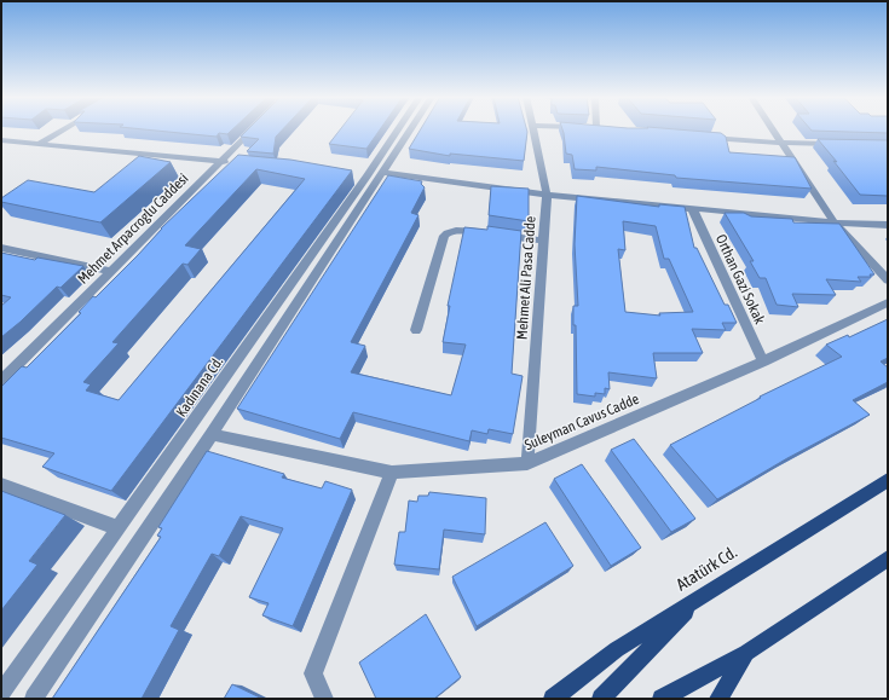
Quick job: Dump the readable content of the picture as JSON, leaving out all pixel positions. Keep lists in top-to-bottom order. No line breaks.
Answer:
{"streets":{"main road":["Atatürk Cd."],"street":["Mehmet Arpacroglu Caddesi","Mehmet Ali Pasa Cadde","Orthan Gazi Sokak","Kadınana Cd.","Suleyman Cavus Cadde"]},"crossings":[["Mehmet Ali Pasa Cadde","Suleyman Cavus Cadde"],["Orthan Gazi Sokak","Suleyman Cavus Cadde"]]}
